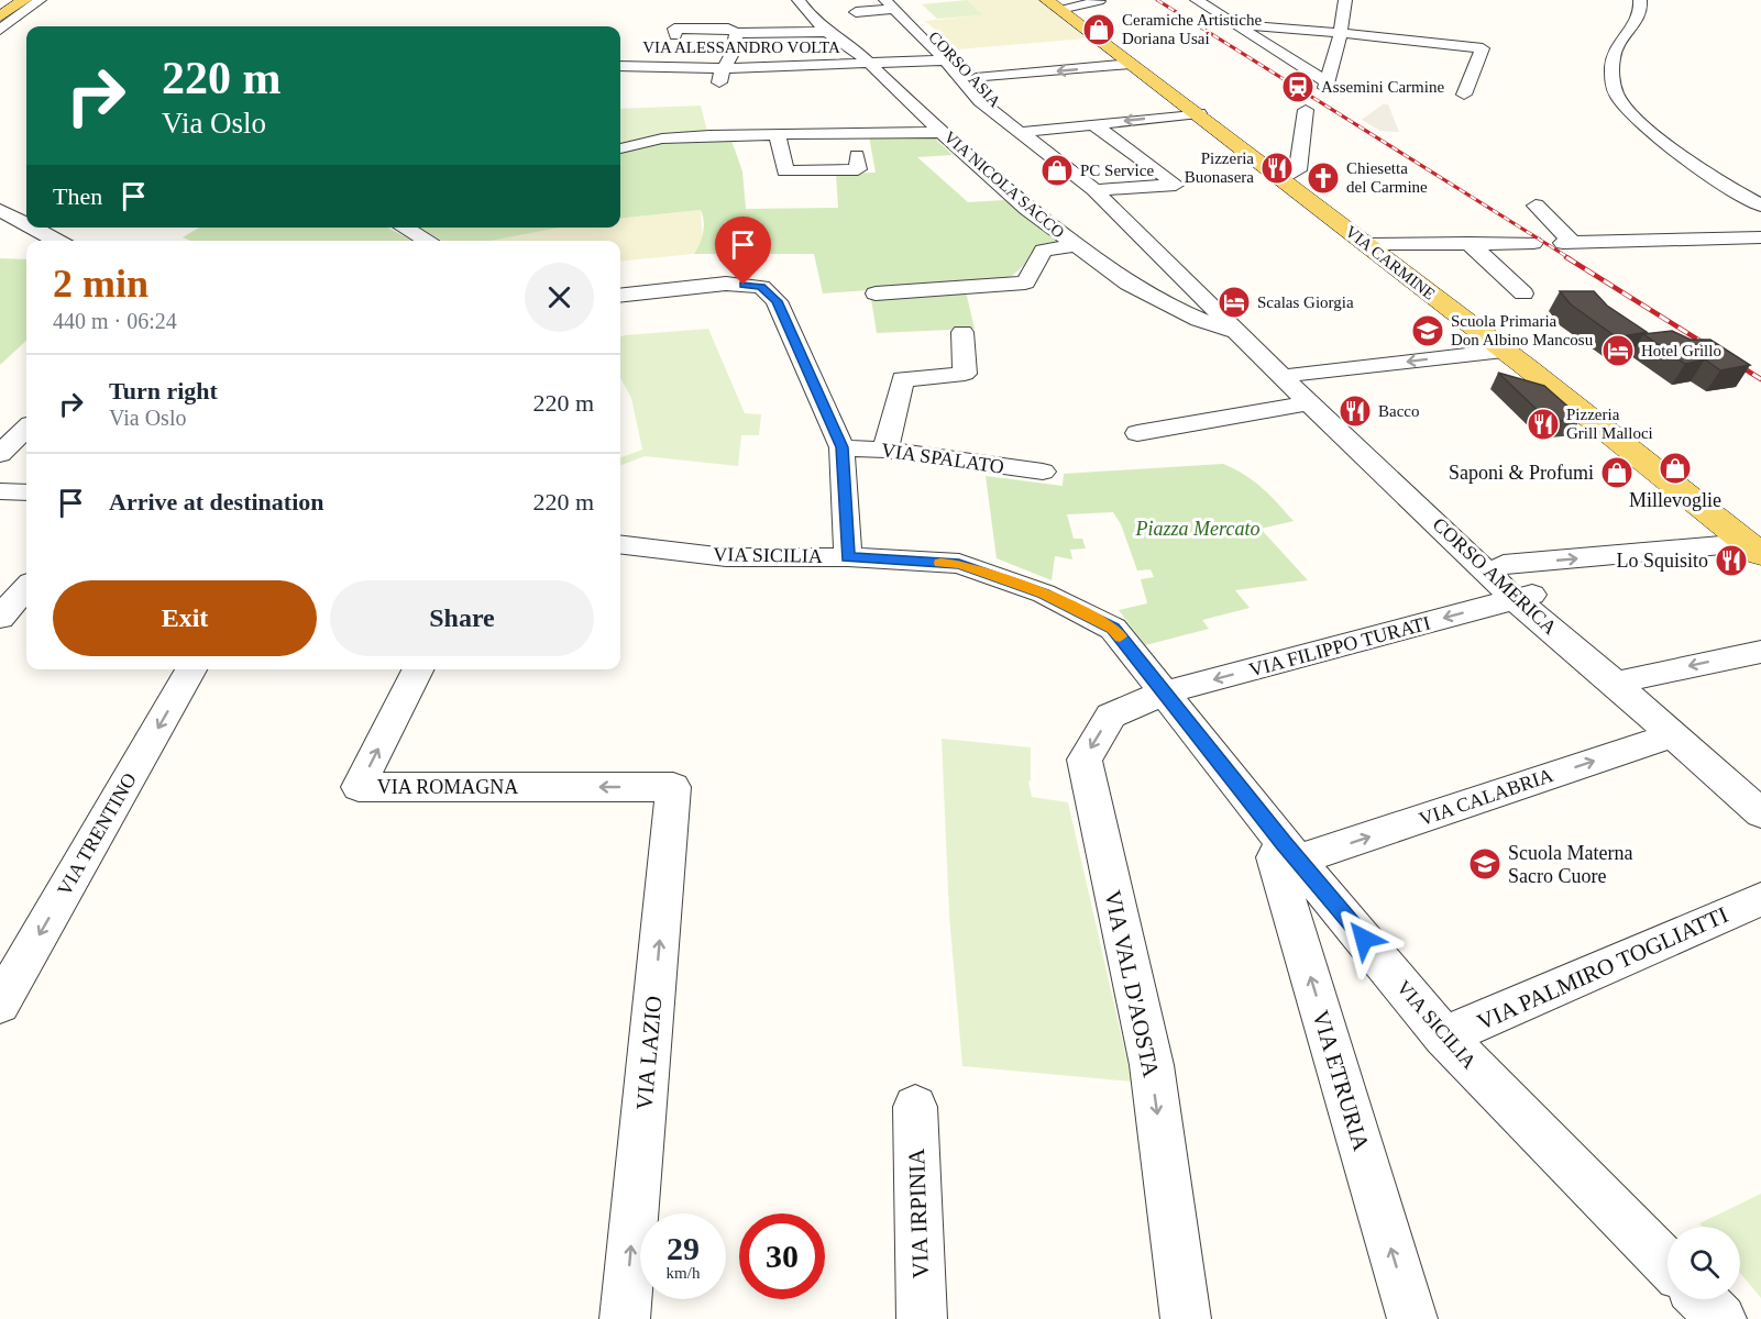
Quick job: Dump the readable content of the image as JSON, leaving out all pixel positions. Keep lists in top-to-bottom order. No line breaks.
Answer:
{"streets":{"main road":["VIA CARMINE"],"street":["VIA ALESSANDRO VOLTA","CORSO ASIA","VIA NICOLA SACCO","VIA SPALATO","VIA SICILIA","CORSO AMERICA","VIA FILIPPO TURATI","VIA ROMAGNA","VIA CALABRIA","VIA TRENTINO","VIA PALMIRO TOGLIATTI","VIA VAL D'AOSTA","VIA LAZIO","VIA ETRURIA","VIA IRPINIA"]},"crossings":[["VIA ALESSANDRO VOLTA","CORSO ASIA"],["VIA ALESSANDRO VOLTA","VIA NICOLA SACCO"],["CORSO ASIA","CORSO AMERICA"],["VIA NICOLA SACCO","CORSO AMERICA"],["VIA SICILIA","VIA FILIPPO TURATI"],["VIA SICILIA","VIA CALABRIA"],["VIA SICILIA","VIA PALMIRO TOGLIATTI"],["VIA SICILIA","VIA VAL D'AOSTA"],["VIA SICILIA","VIA ETRURIA"],["CORSO AMERICA","VIA FILIPPO TURATI"],["CORSO AMERICA","VIA CALABRIA"],["VIA FILIPPO TURATI","VIA VAL D'AOSTA"],["VIA ROMAGNA","VIA LAZIO"],["VIA CALABRIA","VIA ETRURIA"]],"one_way":["VIA TRENTINO","VIA VAL D'AOSTA","VIA LAZIO","VIA ETRURIA"],"parks":["Piazza Mercato"],"places":{"shop":["Ceramiche Artistiche Doriana Usai","PC Service","Millevoglie","Saponi & Profumi"],"station":["Assemini Carmine"],"restaurant":["Pizzeria Buonasera","Bacco","Pizzeria Grill Malloci","Lo Squisito"],"church":["Chiesetta del Carmine"],"hotel":["Scalas Giorgia","Hotel Grillo"],"school or university":["Scuola Primaria Don Albino Mancosu","Scuola Materna Sacro Cuore"]},"page":{"turn":["220 m","Via Oslo"],"then":"Then","heading":["2 min","440 m · 06:24"],"list":[{"name":"Turn right","note":"Via Oslo","value":"220 m"},{"name":"Arrive at destination","value":"220 m"}],"buttons":["Exit","Share"],"speed":"29 km/h","limit":"30"}}
